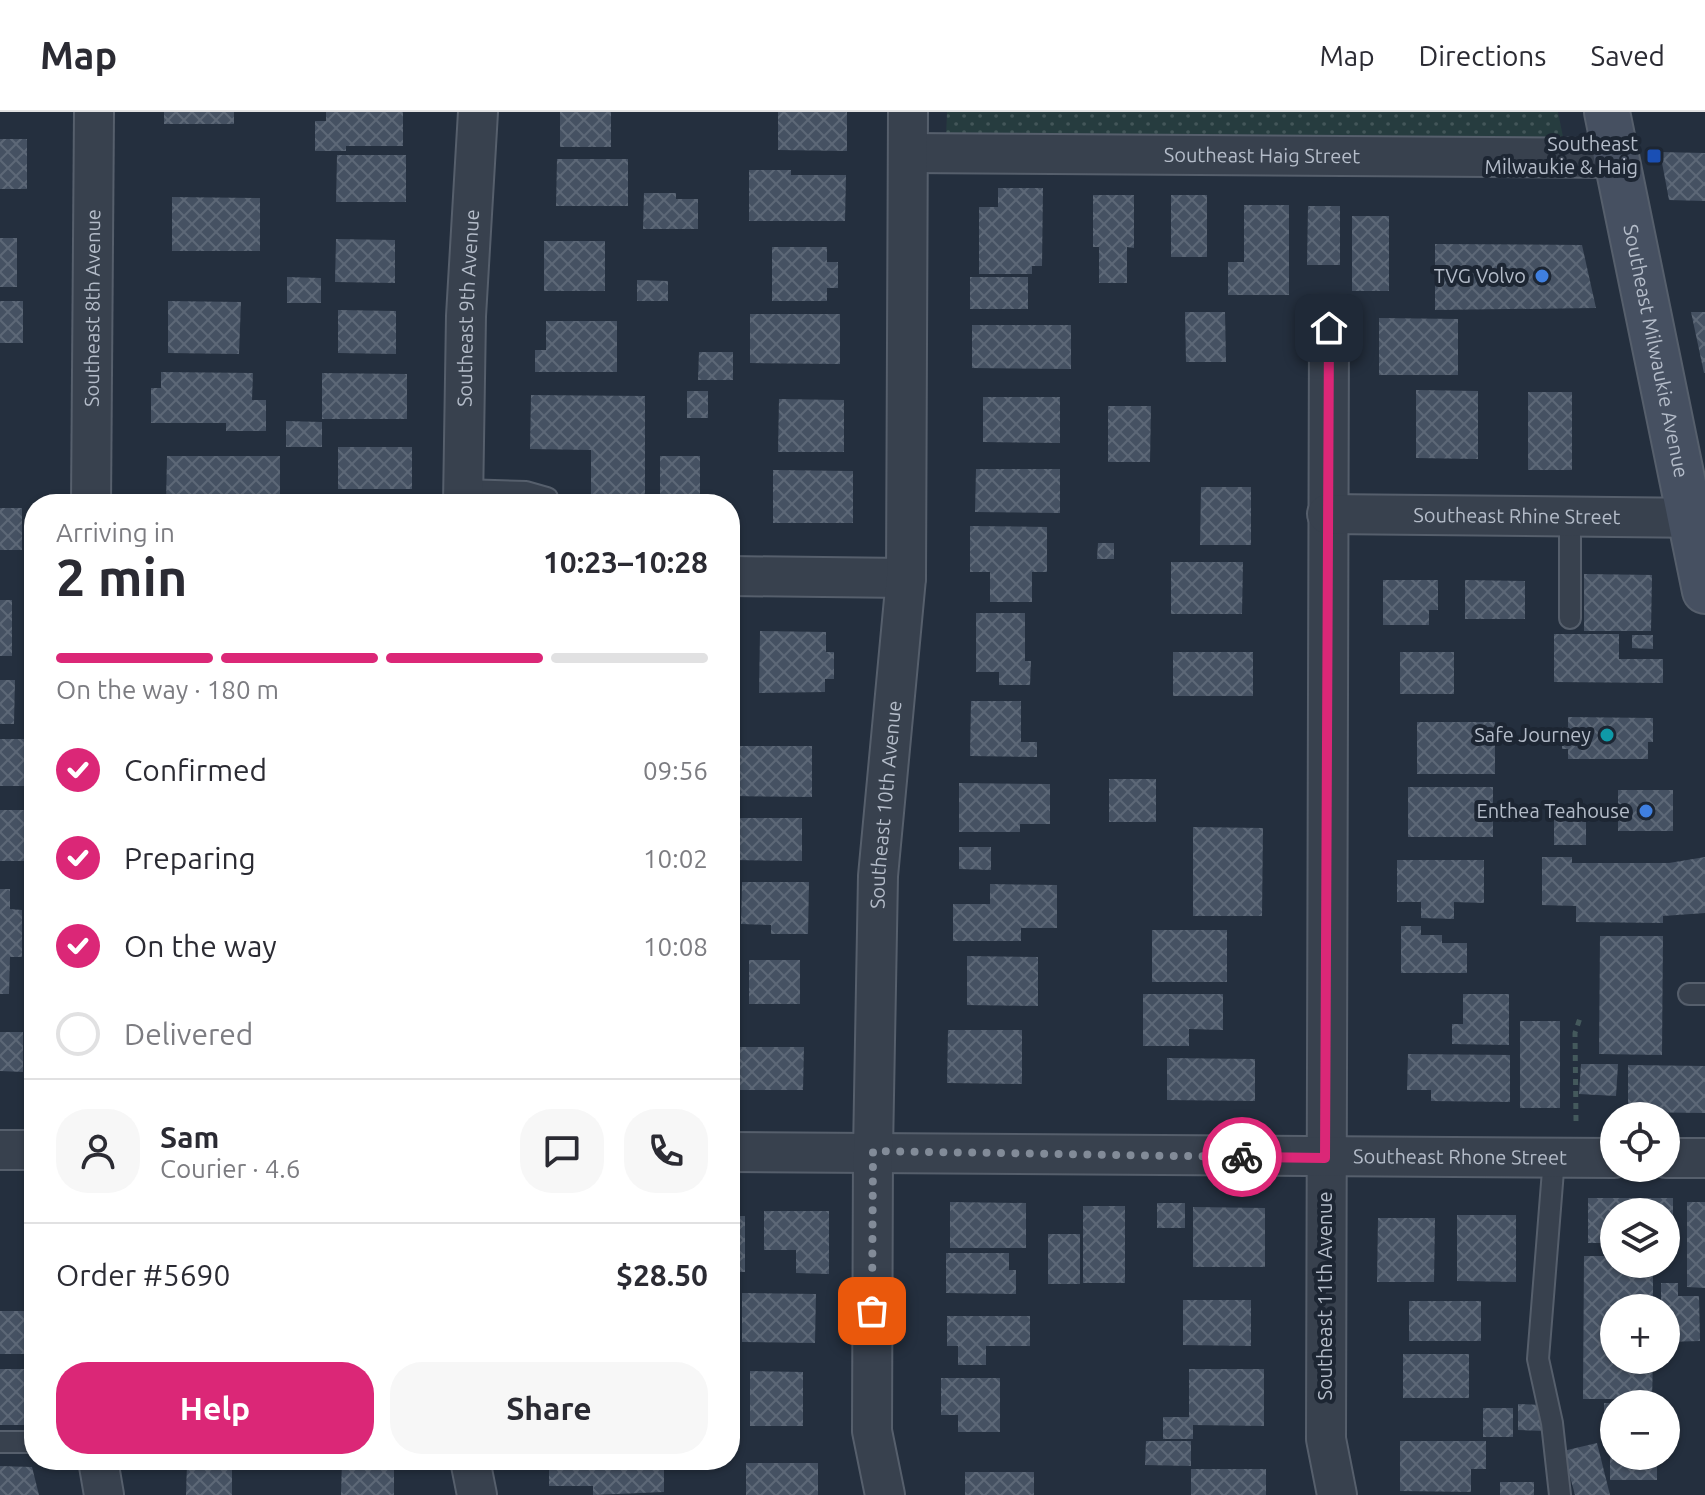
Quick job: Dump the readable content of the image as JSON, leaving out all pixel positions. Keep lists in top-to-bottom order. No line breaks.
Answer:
{"streets":{"main road":["Southeast Milwaukie Avenue"],"street":["Southeast Haig Street","Southeast 8th Avenue","Southeast 9th Avenue","Southeast Rhine Street","Southeast 10th Avenue","Southeast Rhone Street","Southeast 11th Avenue"]},"crossings":[["Southeast Haig Street","Southeast Milwaukie Avenue"],["Southeast Haig Street","Southeast 10th Avenue"],["Southeast Milwaukie Avenue","Southeast Rhine Street"],["Southeast Rhine Street","Southeast 11th Avenue"],["Southeast 10th Avenue","Southeast Rhone Street"],["Southeast Rhone Street","Southeast 11th Avenue"]],"places":{"transit":["Southeast Milwaukie & Haig"],"other":["TVG Volvo","Safe Journey","Enthea Teahouse"]},"page":{"header":"Map","nav":["Map","Directions","Saved"],"heading":["2 min","Arriving in","10:23–10:28"],"panel":["Sam","Courier · 4.6","Order #5690","$28.50"],"bar":"On the way · 180 m","list":[["Confirmed","09:56"],["Preparing","10:02"],["On the way","10:08"],"Delivered"],"map_buttons":["+","−"],"buttons":["Help","Share"]}}
